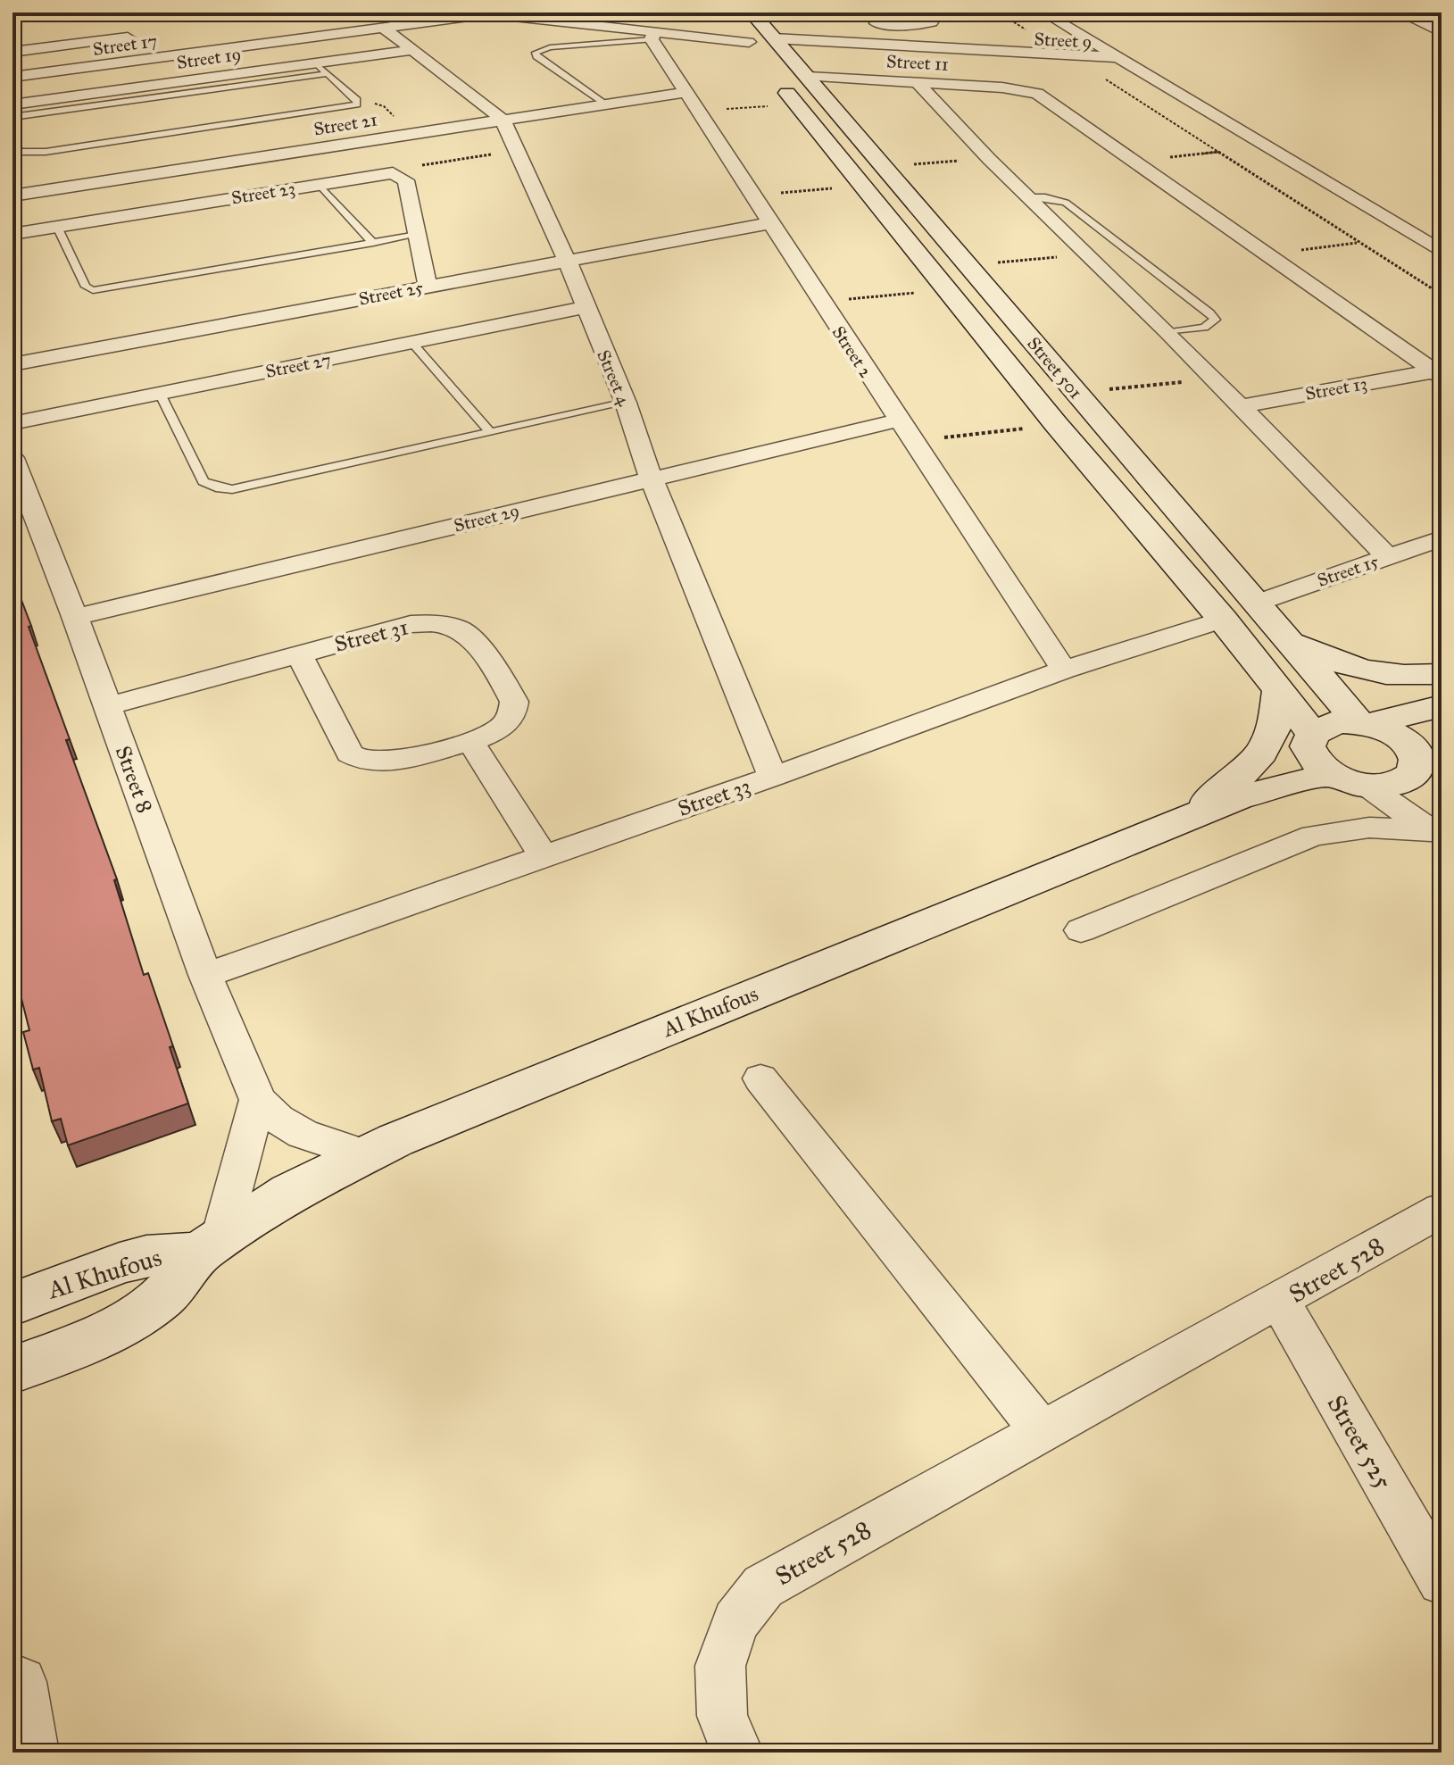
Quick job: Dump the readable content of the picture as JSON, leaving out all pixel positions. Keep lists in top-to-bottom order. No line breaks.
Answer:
{"streets":{"street":["Street 9","Street 17","Street 19","Street 11","Street 21","Street 23","Street 25","Street 2","Street 27","Street 501","Street 4","Street 13","Street 29","Street 15","Street 31","Street 8","Street 33","Al Khufous","Street 528","Street 525"]},"crossings":[["Street 9","Street 17"],["Street 9","Street 2"],["Street 9","Street 501"],["Street 17","Street 4"],["Street 19","Street 4"],["Street 11","Street 501"],["Street 21","Street 2"],["Street 21","Street 4"],["Street 25","Street 2"],["Street 25","Street 4"],["Street 2","Street 29"],["Street 2","Street 33"],["Street 27","Street 4"],["Street 501","Street 15"],["Street 501","Street 33"],["Street 501","Al Khufous"],["Street 4","Street 29"],["Street 4","Street 33"],["Street 29","Street 8"],["Street 31","Street 8"],["Street 8","Street 33"],["Street 8","Al Khufous"],["Street 528","Street 525"]]}
